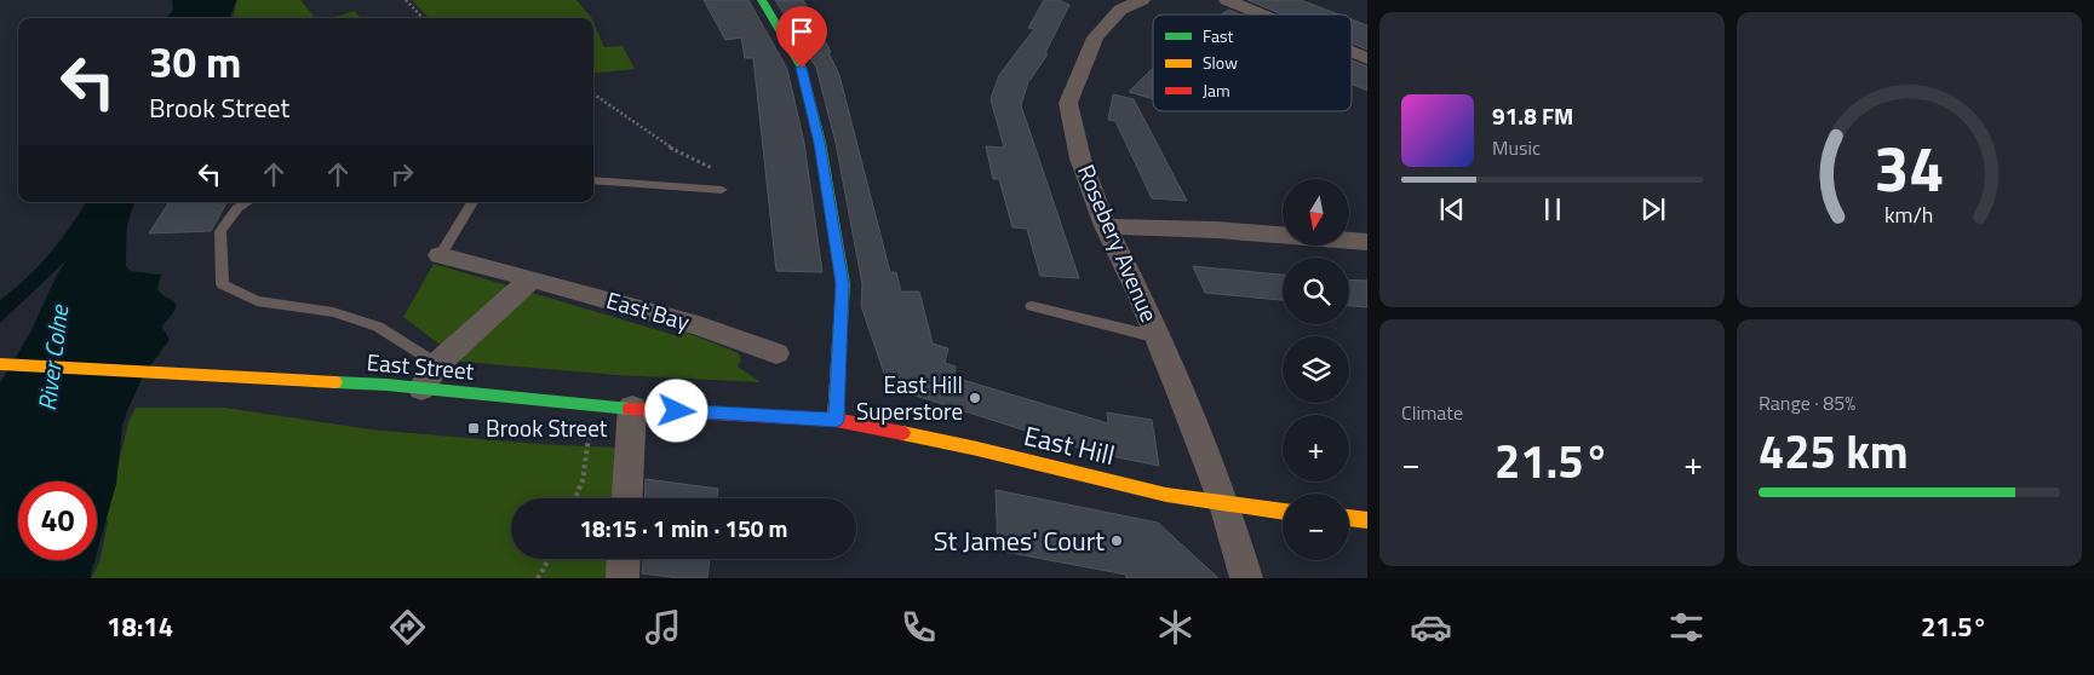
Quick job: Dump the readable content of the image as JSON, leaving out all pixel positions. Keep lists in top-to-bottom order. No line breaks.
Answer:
{"streets":{"street":["Rosebery Avenue","East Bay","East Street","East Hill"]},"crossings":[["Rosebery Avenue","East Hill"],["East Street","East Hill"]],"water":["River Colne"],"places":{"other":["East Hill Superstore","St James' Court"],"transit":["Brook Street"]},"legend":["Fast","Slow","Jam"],"north":"bottom","page":{"turn":["30 m","Brook Street"],"song":["91.8 FM","Music"],"map_buttons":["+","−"],"tile":["Climate",["Range · 85%","425 km"]],"heat":["−","21.5°","+"],"limit":"40","trip":"18:15 · 1 min · 150 m","tabs":["18:14","21.5°"],"gauge":["34","km/h"]}}
